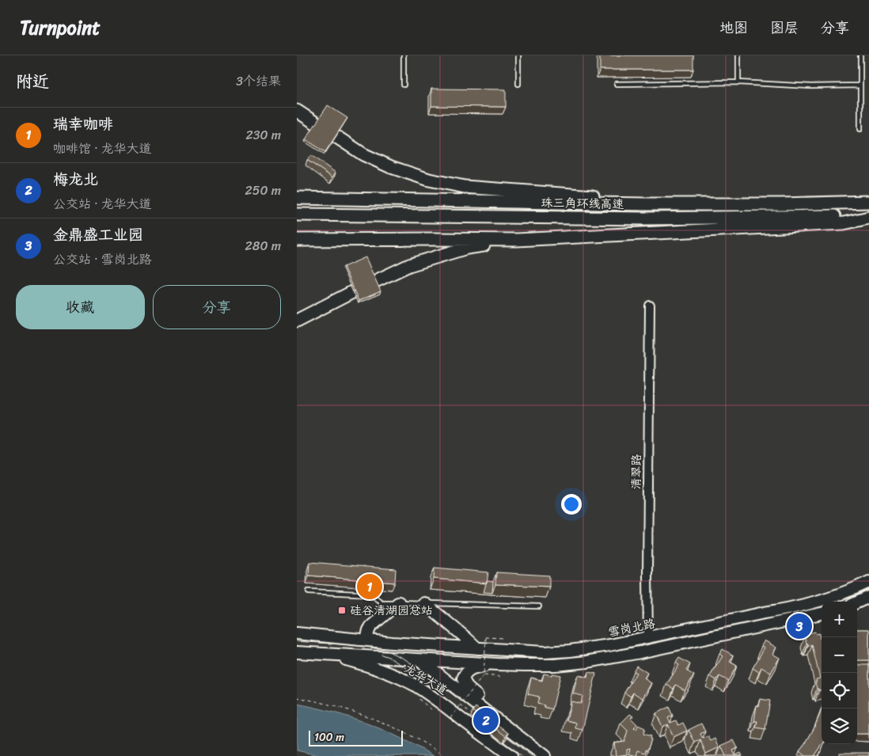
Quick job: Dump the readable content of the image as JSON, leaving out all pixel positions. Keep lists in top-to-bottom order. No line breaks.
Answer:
{"streets":{"highway":["珠三角环线高速"],"main road":["雪岗北路","龙华大道"],"street":["清翠路"]},"crossings":[["清翠路","雪岗北路"],["雪岗北路","龙华大道"]],"places":{"transit":["硅谷清湖园总站"]},"scale_bar":"100 m","page":{"header":"Turnpoint","nav":["地图","图层","分享"],"heading":["附近","3个结果"],"list":[{"mark":"1","name":"瑞幸咖啡","note":"咖啡馆 · 龙华大道","value":"230 m"},{"mark":"2","name":"梅龙北","note":"公交站 · 龙华大道","value":"250 m"},{"mark":"3","name":"金鼎盛工业园","note":"公交站 · 雪岗北路","value":"280 m"}],"buttons":["收藏","分享"],"pins":["1","3","2"],"map_buttons":["+","−"],"scale":"100 m"}}
